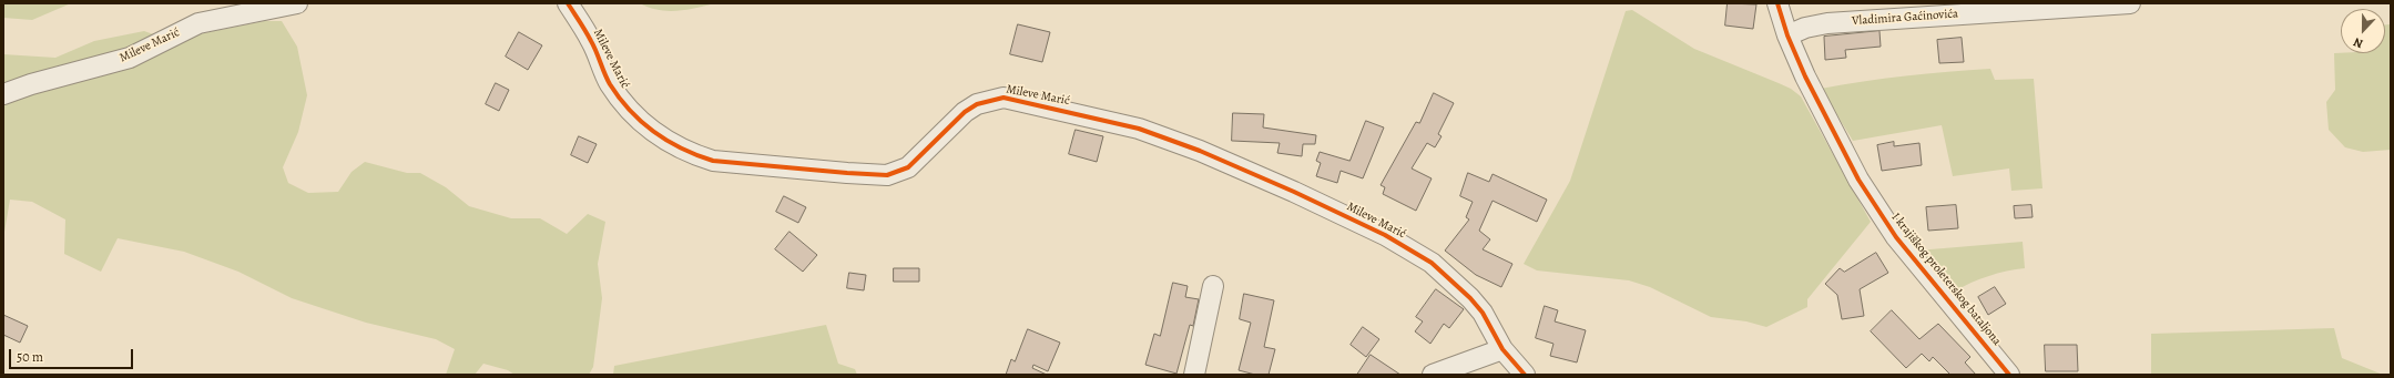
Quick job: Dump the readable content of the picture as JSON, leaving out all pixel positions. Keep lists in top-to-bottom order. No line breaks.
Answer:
{"streets":{"street":["Vladimira Gaćinovića","Mileve Marić","I krajiškog proleterskog bataljona"]},"crossings":[["Vladimira Gaćinovića","I krajiškog proleterskog bataljona"]],"scale_bar":"50 m","north":"bottom"}
